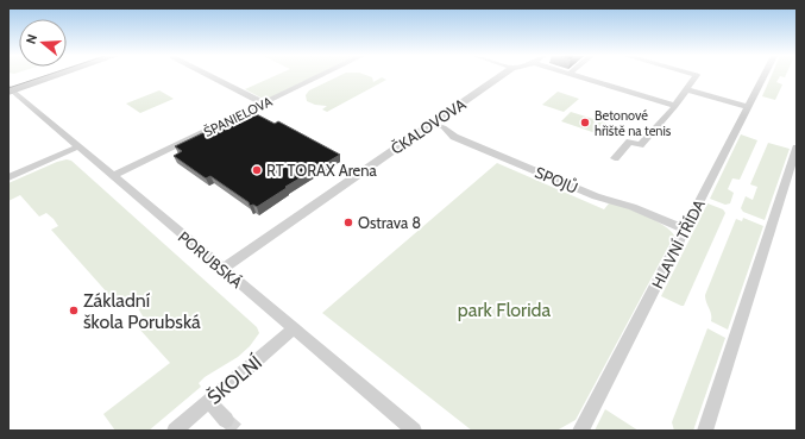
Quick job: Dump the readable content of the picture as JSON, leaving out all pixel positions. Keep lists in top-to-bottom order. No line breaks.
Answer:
{"streets":{"street":["ŠPANIELOVA","ČKALOVOVA","SPOJŮ","HLAVNÍ TŘÍDA","PORUBSKÁ","ŠKOLNÍ"]},"crossings":[["ŠPANIELOVA","PORUBSKÁ"],["ČKALOVOVA","SPOJŮ"],["ČKALOVOVA","PORUBSKÁ"],["SPOJŮ","HLAVNÍ TŘÍDA"],["PORUBSKÁ","ŠKOLNÍ"]],"parks":["park Florida"],"places":["Betonové hřiště na tenis","RT TORAX Arena","Ostrava 8","Základní škola Porubská"],"north":"left"}
